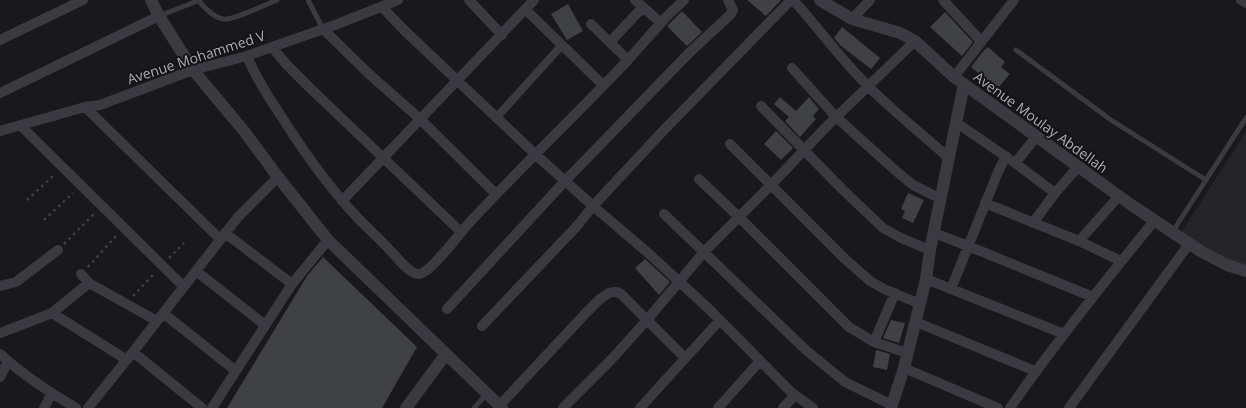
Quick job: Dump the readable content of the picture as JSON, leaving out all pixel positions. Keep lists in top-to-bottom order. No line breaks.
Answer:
{"streets":{"street":["Avenue Mohammed V","Avenue Moulay Abdellah"]}}
